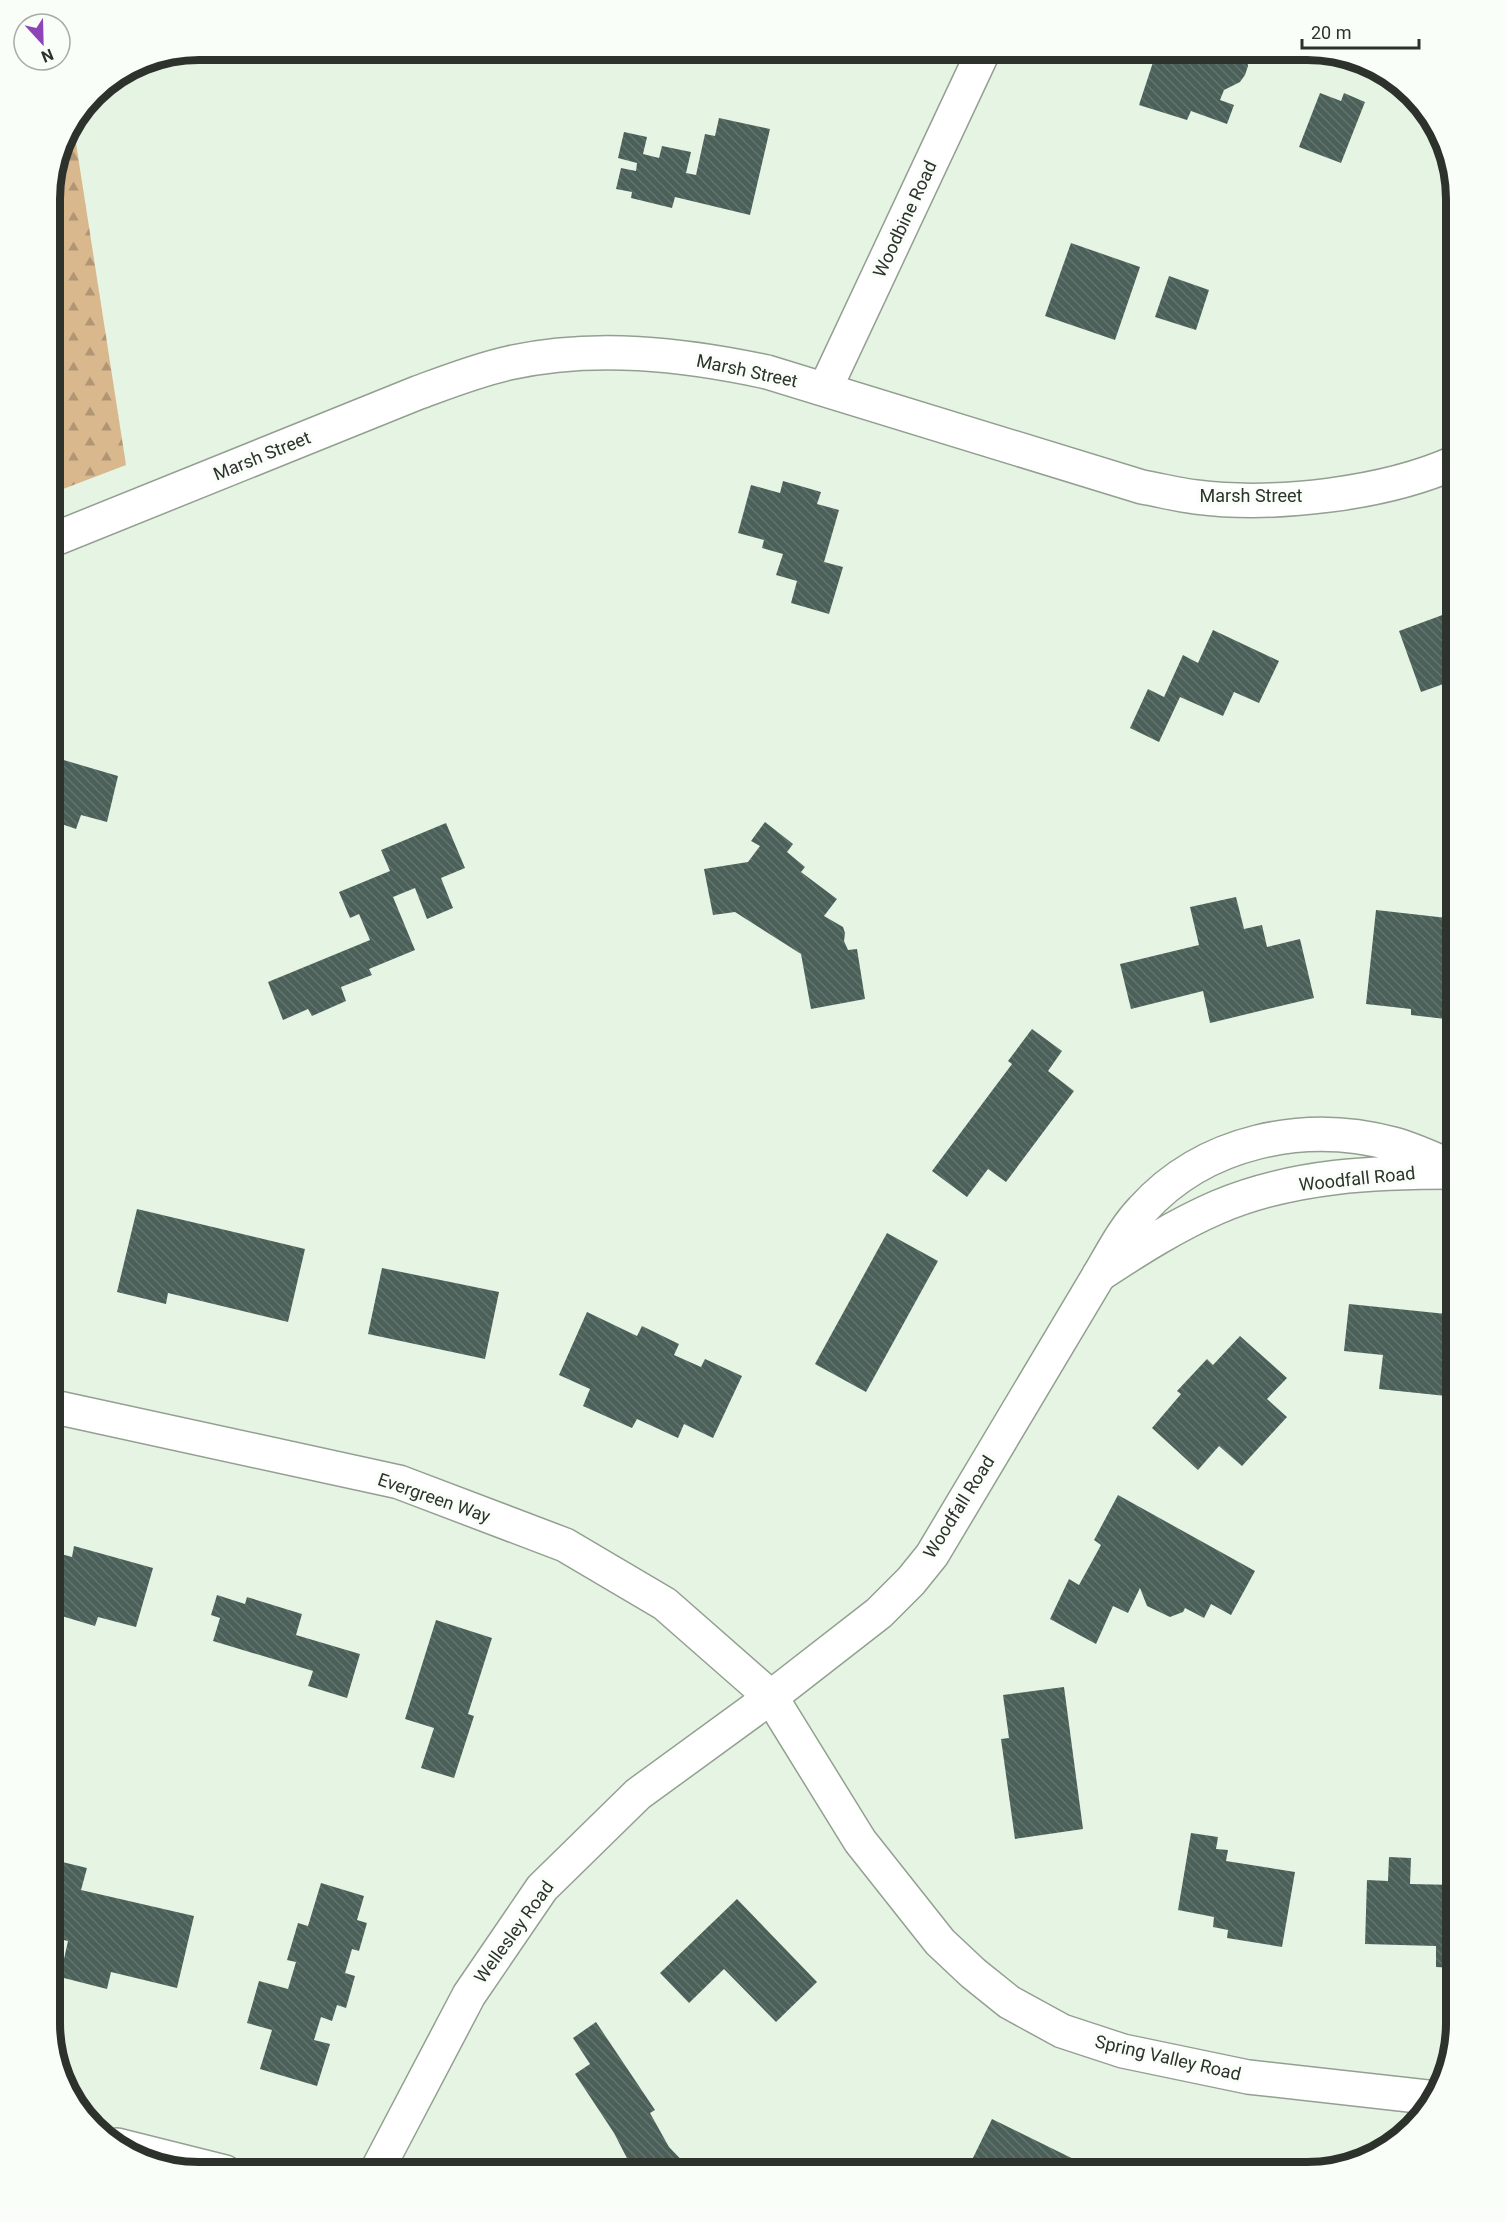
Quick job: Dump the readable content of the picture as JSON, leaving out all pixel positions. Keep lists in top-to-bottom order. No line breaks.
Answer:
{"streets":{"street":["Woodbine Road","Marsh Street","Woodfall Road","Evergreen Way","Wellesley Road","Spring Valley Road"]},"crossings":[["Woodbine Road","Marsh Street"],["Woodfall Road","Evergreen Way"],["Woodfall Road","Wellesley Road"],["Woodfall Road","Spring Valley Road"],["Evergreen Way","Wellesley Road"],["Evergreen Way","Spring Valley Road"],["Wellesley Road","Spring Valley Road"]],"scale_bar":"20 m","north":"bottom"}
